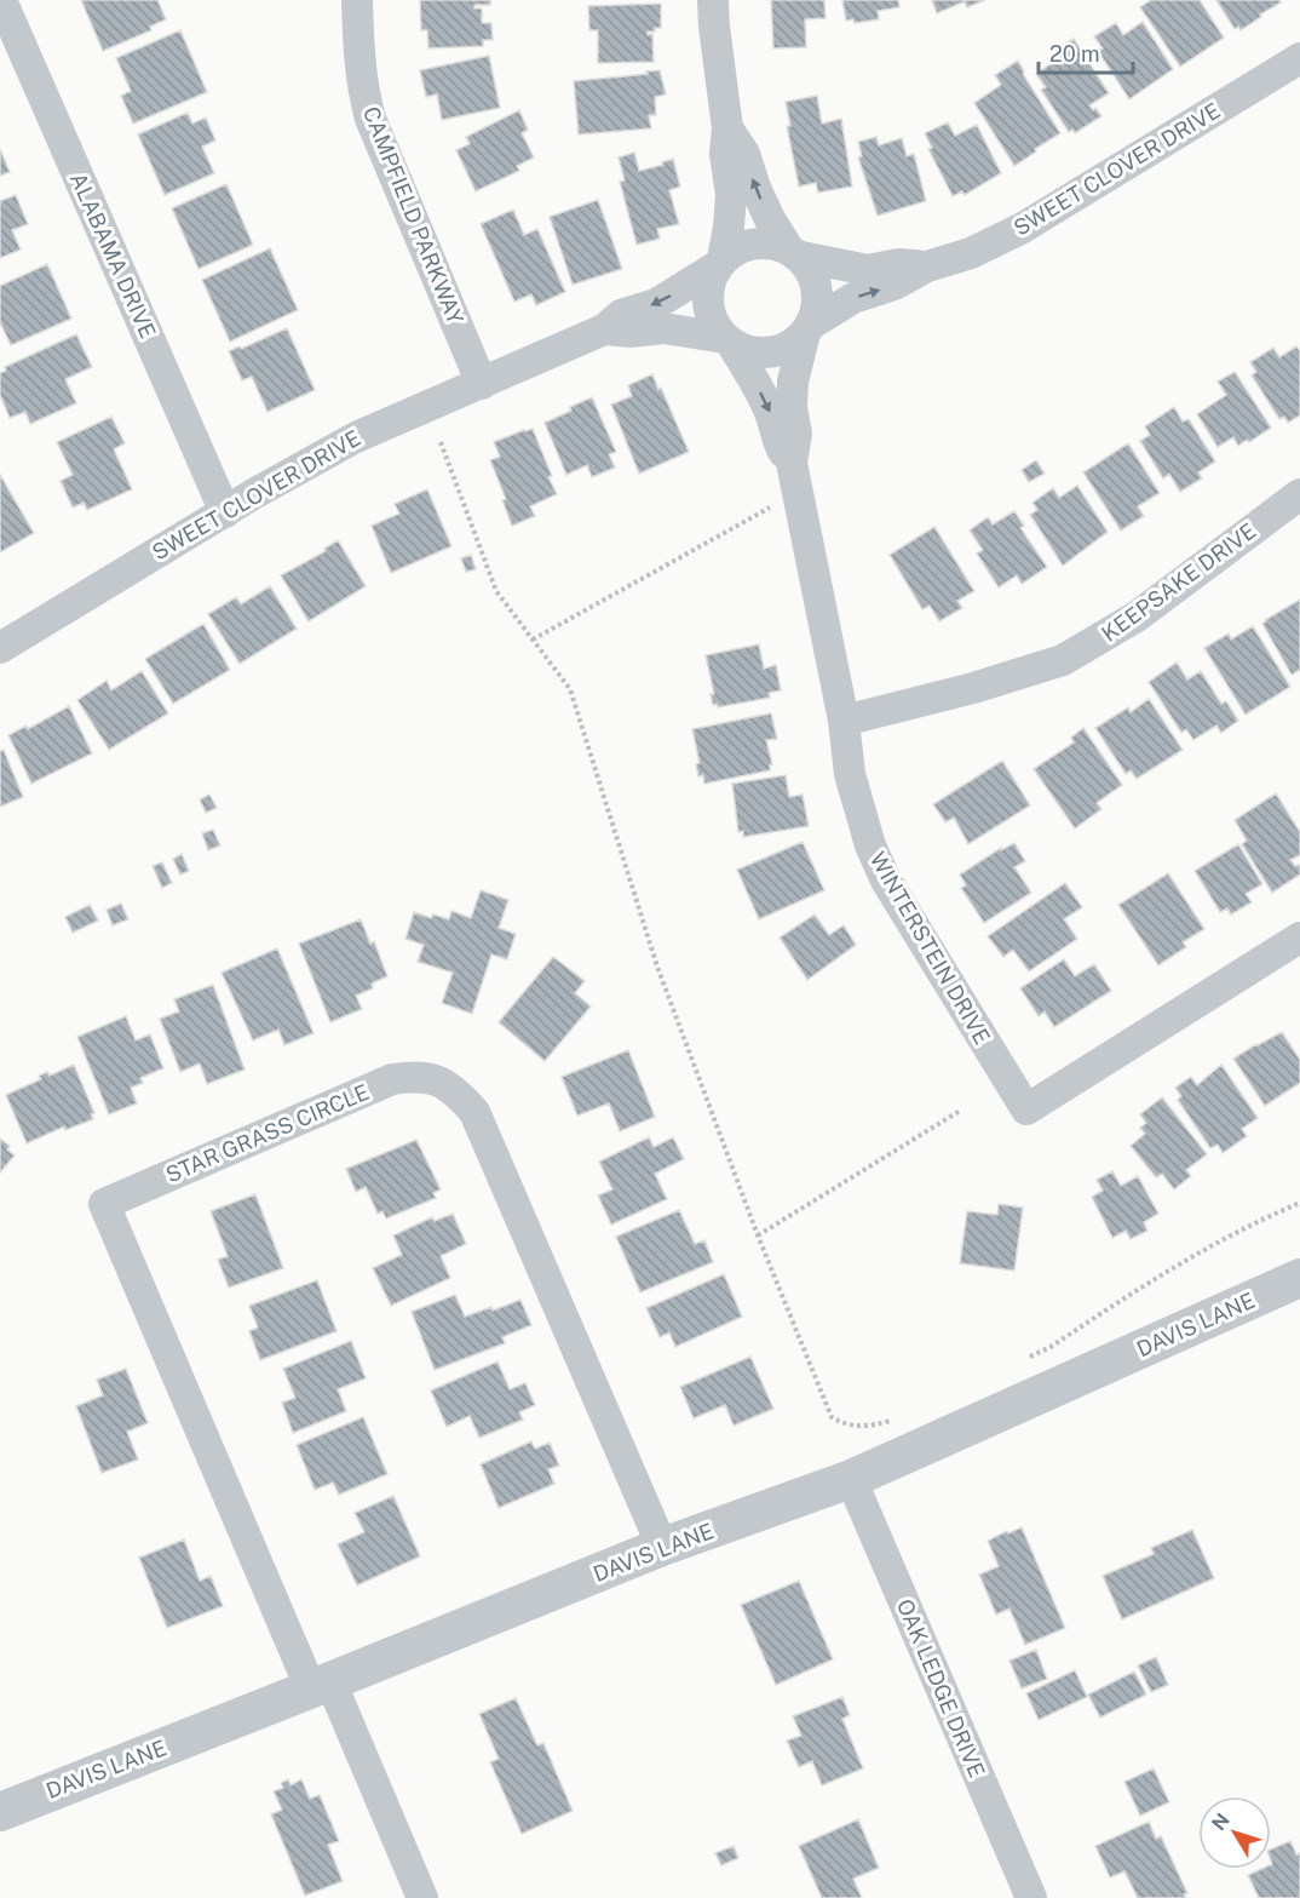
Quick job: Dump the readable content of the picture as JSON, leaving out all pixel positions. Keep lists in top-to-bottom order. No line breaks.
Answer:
{"streets":{"street":["SWEET CLOVER DRIVE","CAMPFIELD PARKWAY","ALABAMA DRIVE","KEEPSAKE DRIVE","WINTERSTEIN DRIVE","STAR GRASS CIRCLE","DAVIS LANE","OAK LEDGE DRIVE"]},"crossings":[["SWEET CLOVER DRIVE","CAMPFIELD PARKWAY"],["SWEET CLOVER DRIVE","ALABAMA DRIVE"],["SWEET CLOVER DRIVE","WINTERSTEIN DRIVE"],["KEEPSAKE DRIVE","WINTERSTEIN DRIVE"],["STAR GRASS CIRCLE","DAVIS LANE"],["DAVIS LANE","OAK LEDGE DRIVE"]],"scale_bar":"20 m","north":"top left"}
